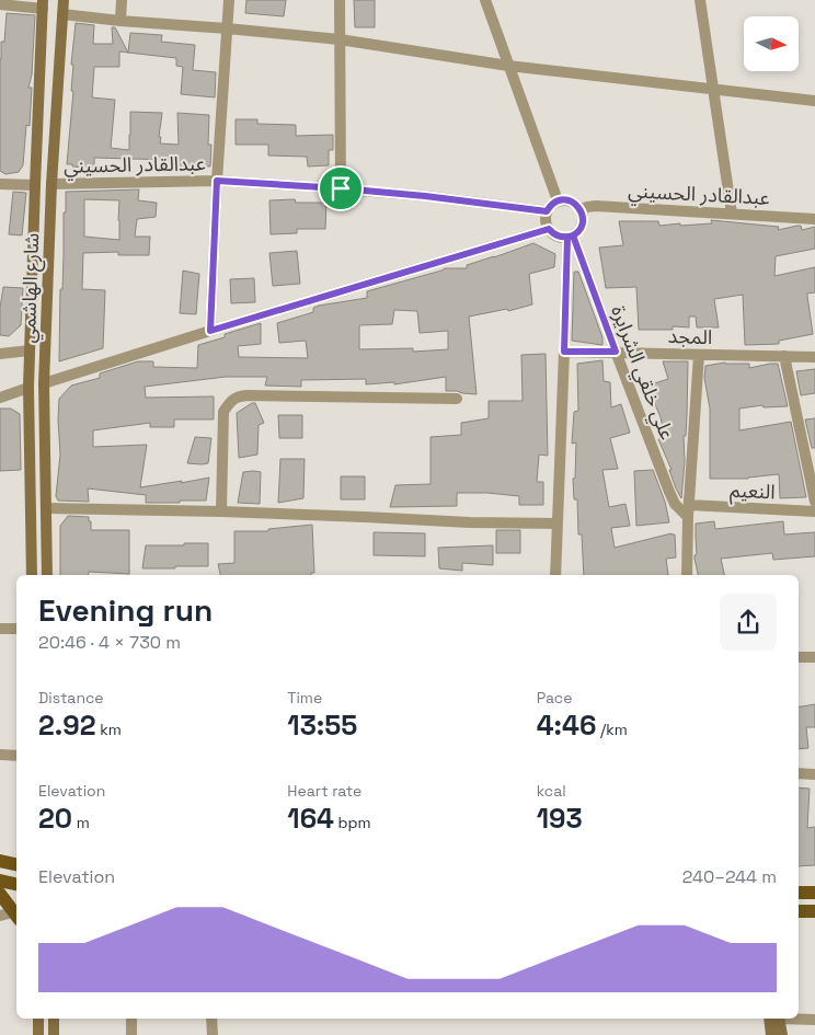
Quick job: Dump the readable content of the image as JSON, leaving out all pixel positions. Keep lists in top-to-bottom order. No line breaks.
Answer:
{"streets":{"main road":["شارع الهاشمي"],"street":["عبدالقادر الحسيني","المجد","علي خلقي الشرايرة","النعيم"]},"crossings":[["عبدالقادر الحسيني","شارع الهاشمي"],["عبدالقادر الحسيني","علي خلقي الشرايرة"],["المجد","علي خلقي الشرايرة"]],"north":"right","page":{"heading":["Evening run","20:46 · 4 × 730 m"],"stats":[["Distance","2.92 km"],["Time","13:55"],["Pace","4:46 /km"],["Elevation","20 m"],["Heart rate","164 bpm"],["kcal","193"]],"chart":["Elevation","240–244 m"]}}
